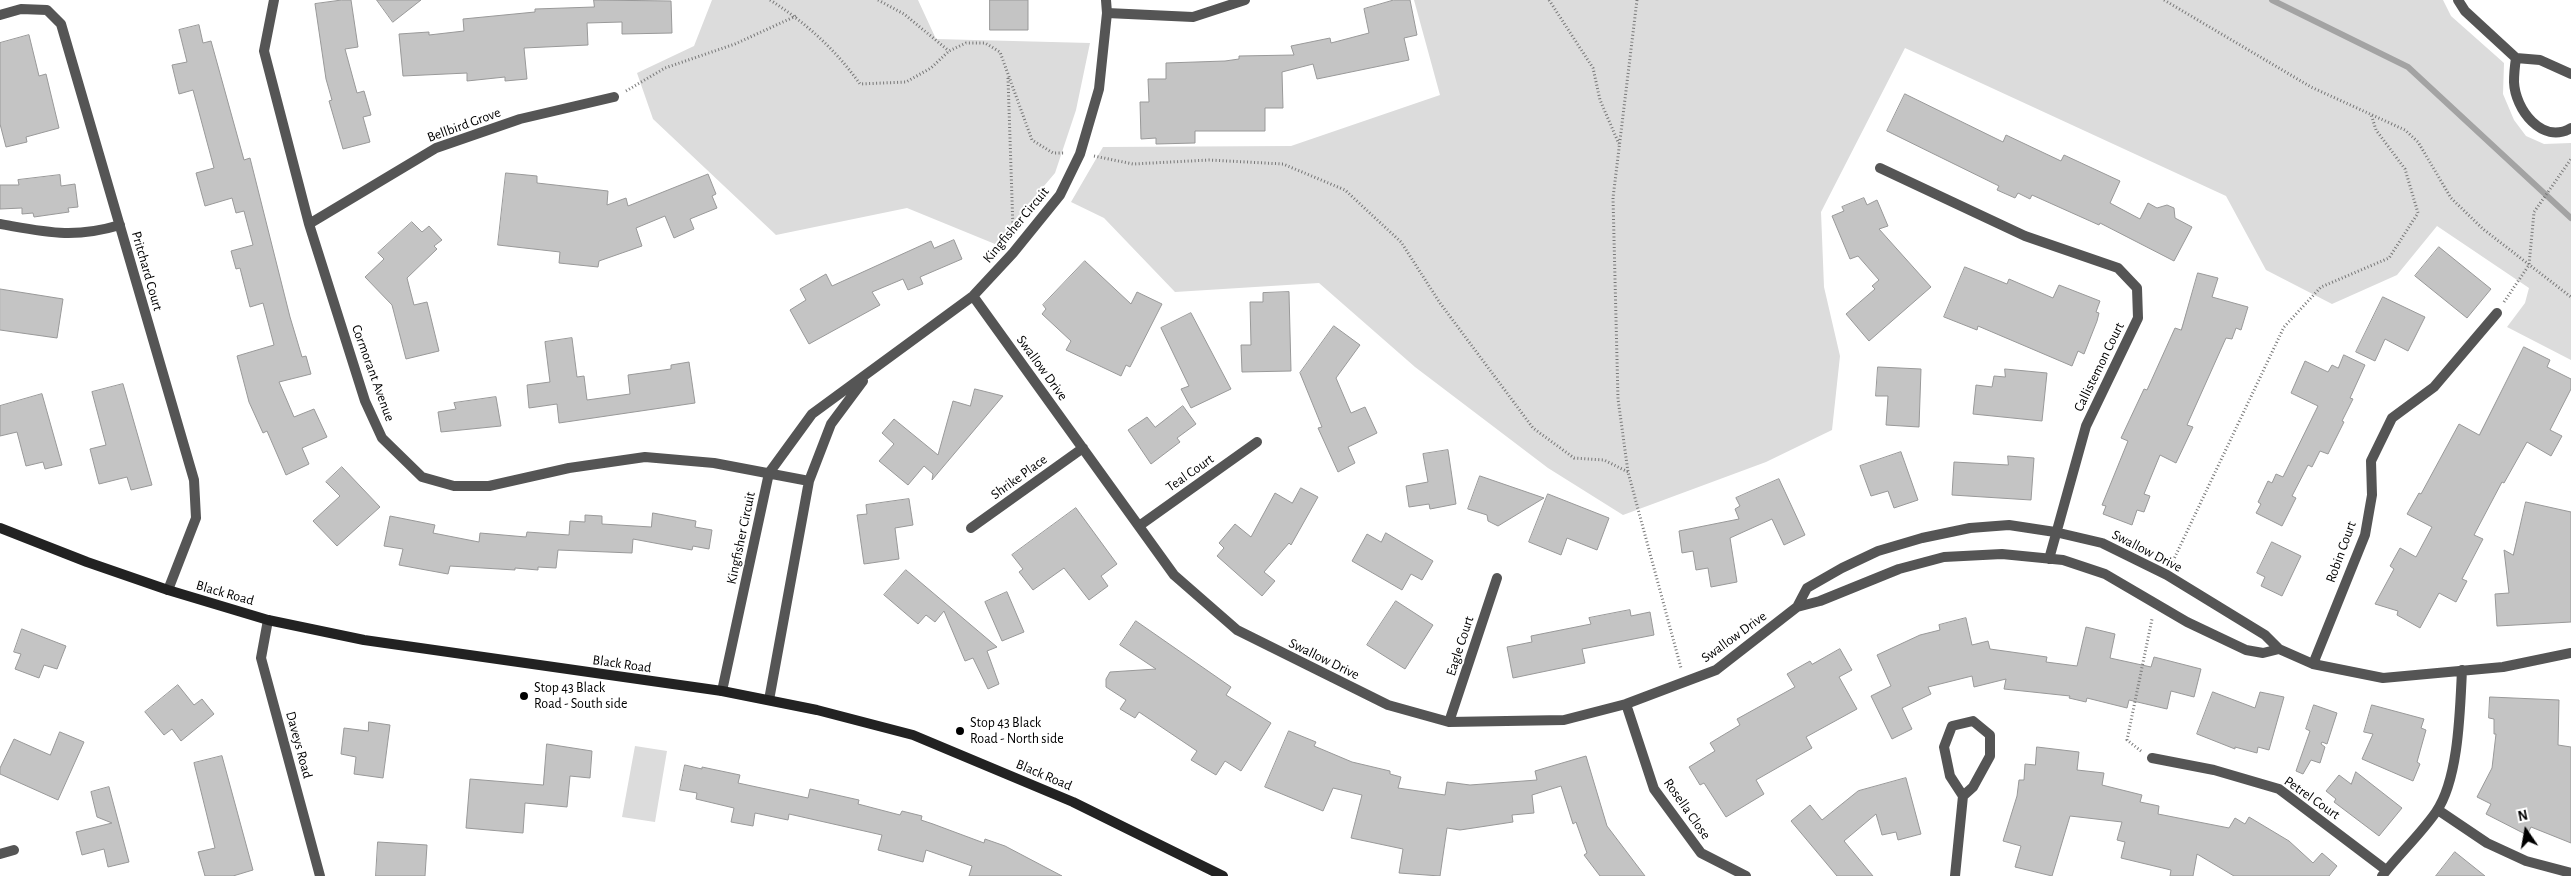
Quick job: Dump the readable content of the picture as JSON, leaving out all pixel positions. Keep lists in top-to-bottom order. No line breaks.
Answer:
{"streets":{"main road":["Black Road"],"street":["Bellbird Grove","Kingfisher Circuit","Pritchard Court","Callistemon Court","Swallow Drive","Cormorant Avenue","Teal Court","Shrike Place","Robin Court","Eagle Court","Daveys Road","Petrel Court","Rosella Close"]},"crossings":[["Bellbird Grove","Cormorant Avenue"],["Kingfisher Circuit","Swallow Drive"],["Kingfisher Circuit","Cormorant Avenue"],["Kingfisher Circuit","Black Road"],["Pritchard Court","Black Road"],["Callistemon Court","Swallow Drive"],["Swallow Drive","Teal Court"],["Swallow Drive","Shrike Place"],["Swallow Drive","Robin Court"],["Swallow Drive","Eagle Court"],["Swallow Drive","Rosella Close"],["Black Road","Daveys Road"]],"places":["Stop 43 Black Road - South side","Stop 43 Black Road - North side"],"north":"top"}
